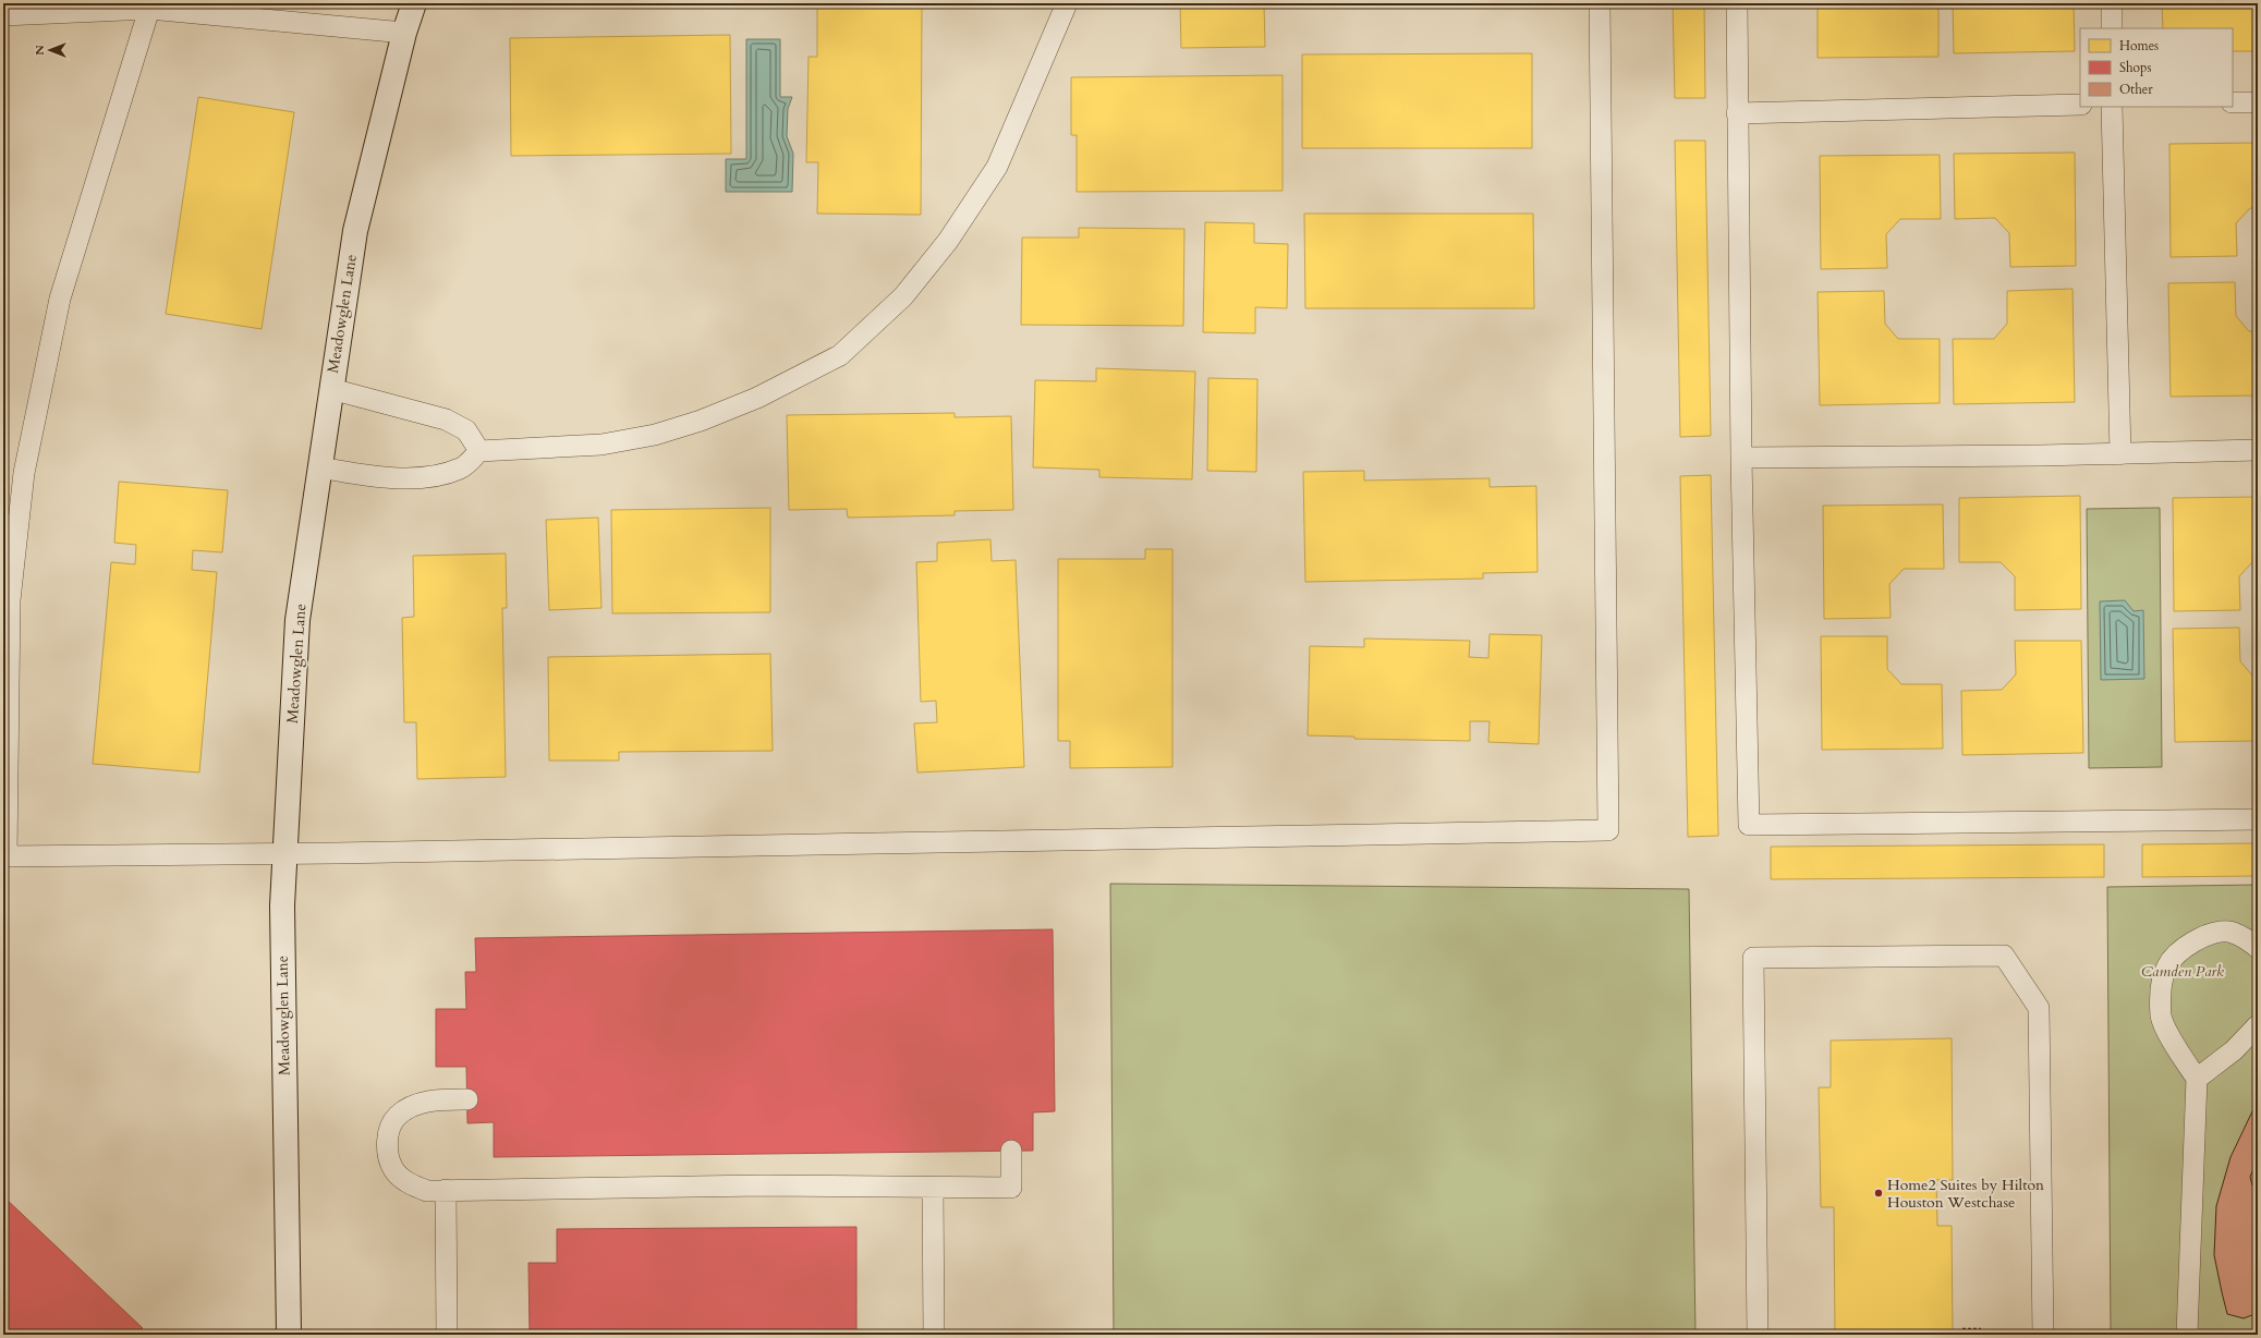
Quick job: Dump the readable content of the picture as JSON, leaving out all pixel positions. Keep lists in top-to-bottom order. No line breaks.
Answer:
{"streets":{"street":["Meadowglen Lane"]},"parks":["Camden Park"],"places":["Home2 Suites by Hilton Houston Westchase"],"legend":["Homes","Shops","Other"],"north":"left"}
